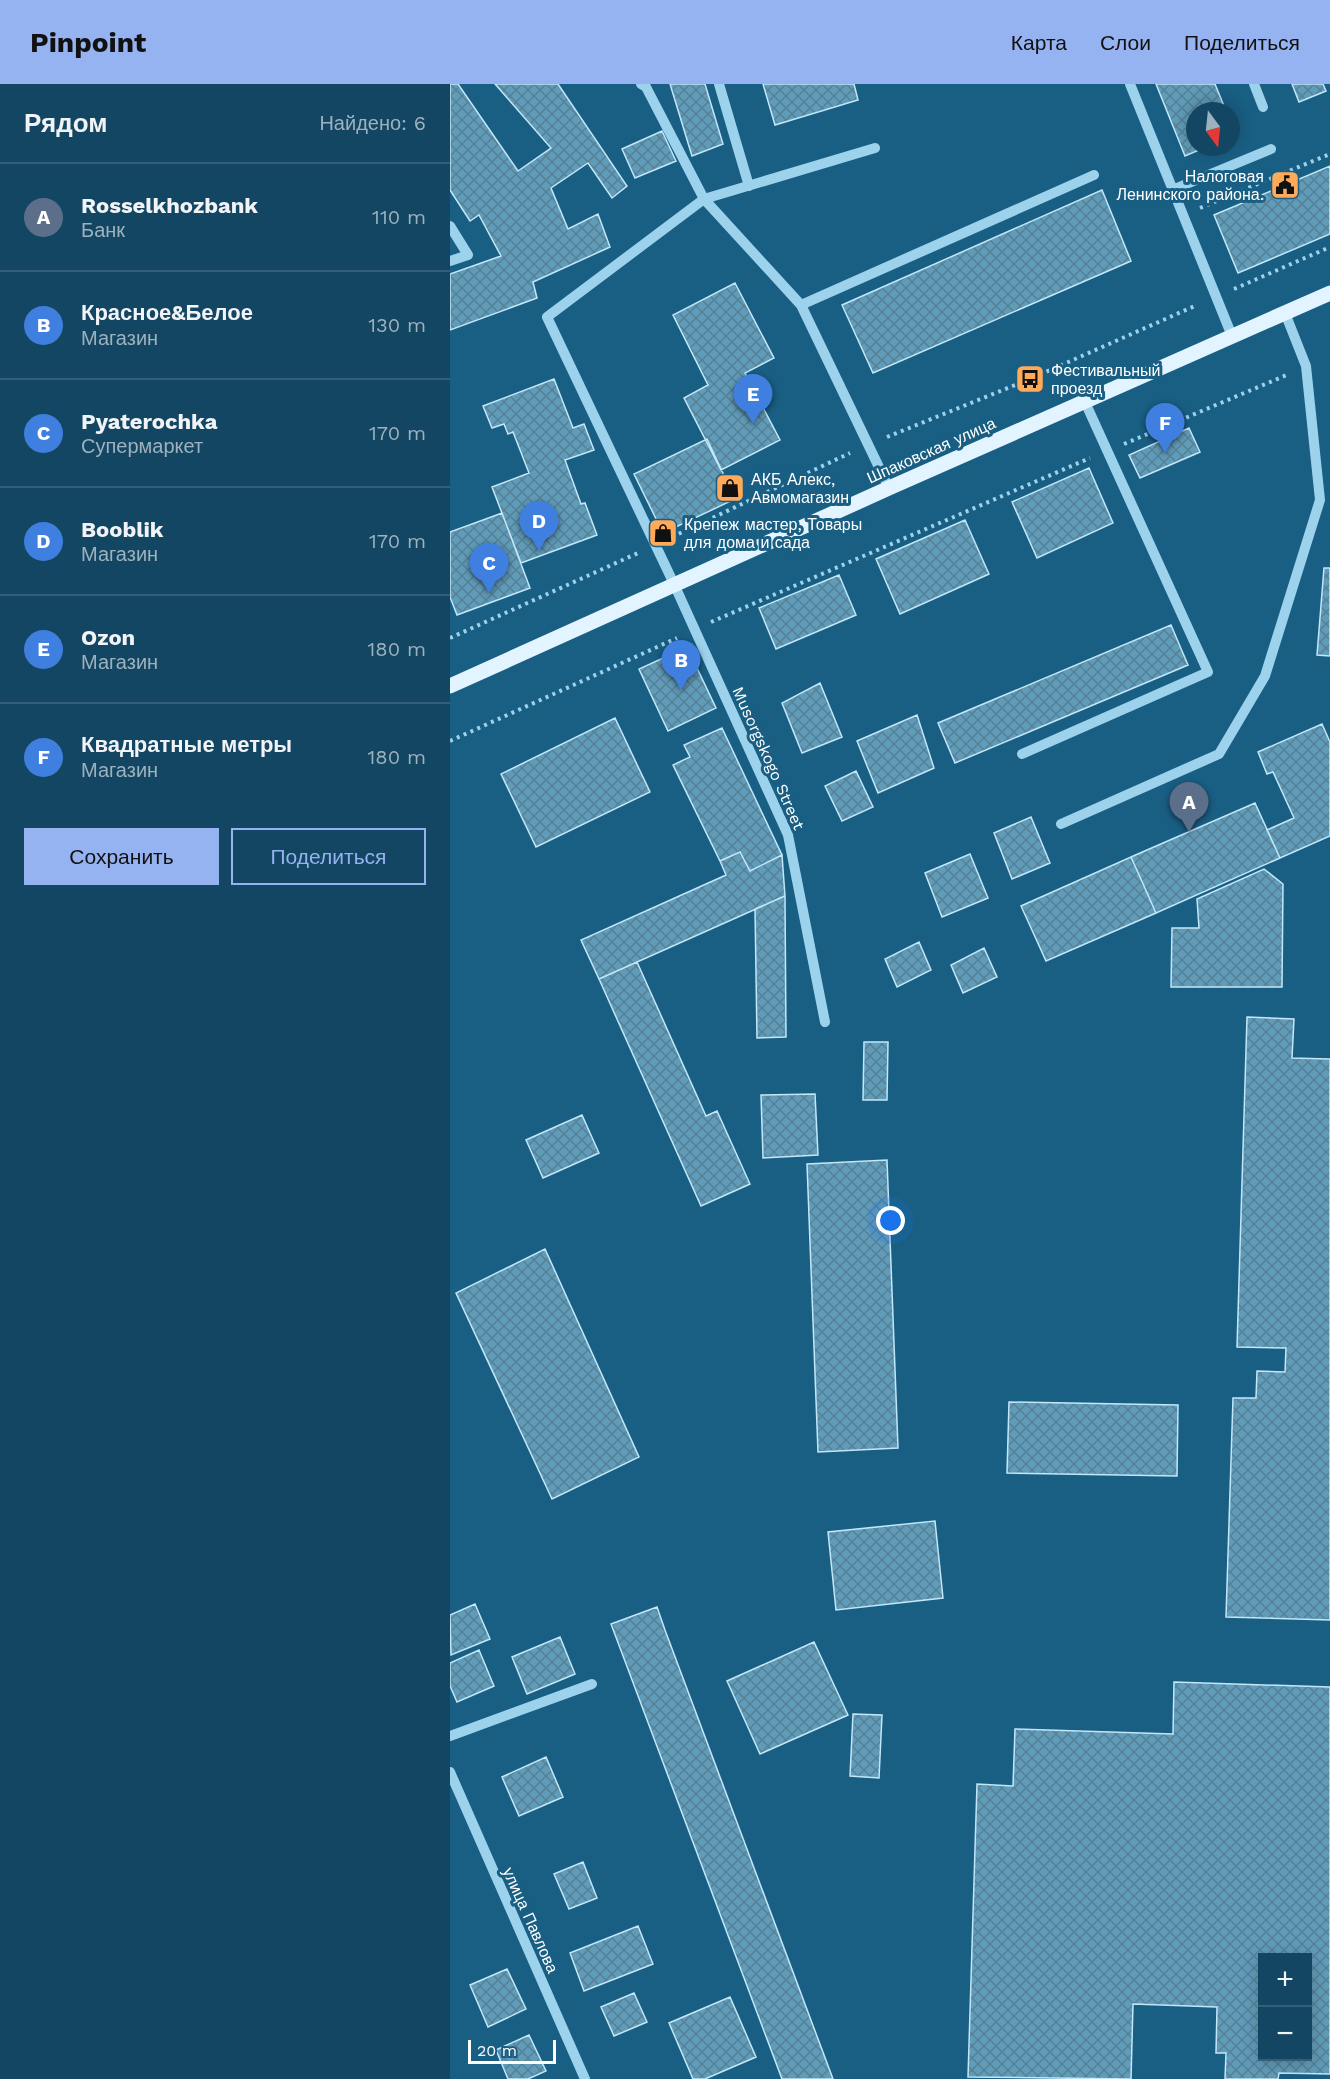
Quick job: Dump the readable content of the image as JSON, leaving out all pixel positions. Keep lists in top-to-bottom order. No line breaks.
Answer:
{"streets":{"main road":["Шпаковская улица"],"street":["Musorgskogo Street","улица Павлова"]},"crossings":[["Шпаковская улица","Musorgskogo Street"]],"places":{"public building":["Налоговая Ленинского района."],"bus stop":["Фестивальный проезд"],"shop":["АКБ Алекс, Авмомагазин","Крепеж мастер, Товары для дома и сада"]},"scale_bar":"20 m","north":"bottom","page":{"header":"Pinpoint","nav":["Карта","Слои","Поделиться"],"heading":["Рядом","Найдено: 6"],"list":[{"mark":"A","name":"Rosselkhozbank","note":"Банк","value":"110 m"},{"mark":"B","name":"Красное&Белое","note":"Магазин","value":"130 m"},{"mark":"C","name":"Pyaterochka","note":"Супермаркет","value":"170 m"},{"mark":"D","name":"Booblik","note":"Магазин","value":"170 m"},{"mark":"E","name":"Ozon","note":"Магазин","value":"180 m"},{"mark":"F","name":"Квадратные метры","note":"Магазин","value":"180 m"}],"pins":["E","F","D","C","B","A"],"buttons":["Сохранить","Поделиться"],"map_buttons":["+","−"],"scale":"20 m"}}
